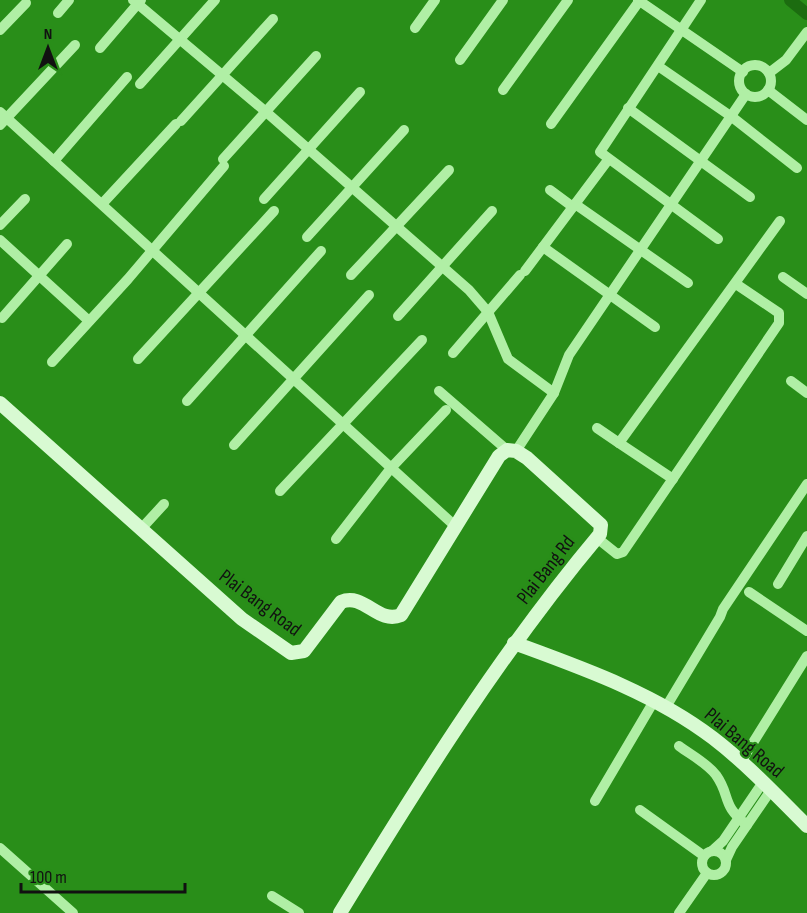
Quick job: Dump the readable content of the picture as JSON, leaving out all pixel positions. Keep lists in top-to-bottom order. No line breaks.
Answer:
{"streets":{"street":["Plai Bang Rd","Plai Bang Road"]},"crossings":[["Plai Bang Rd","Plai Bang Road"]],"scale_bar":"100 m","north":"top"}
